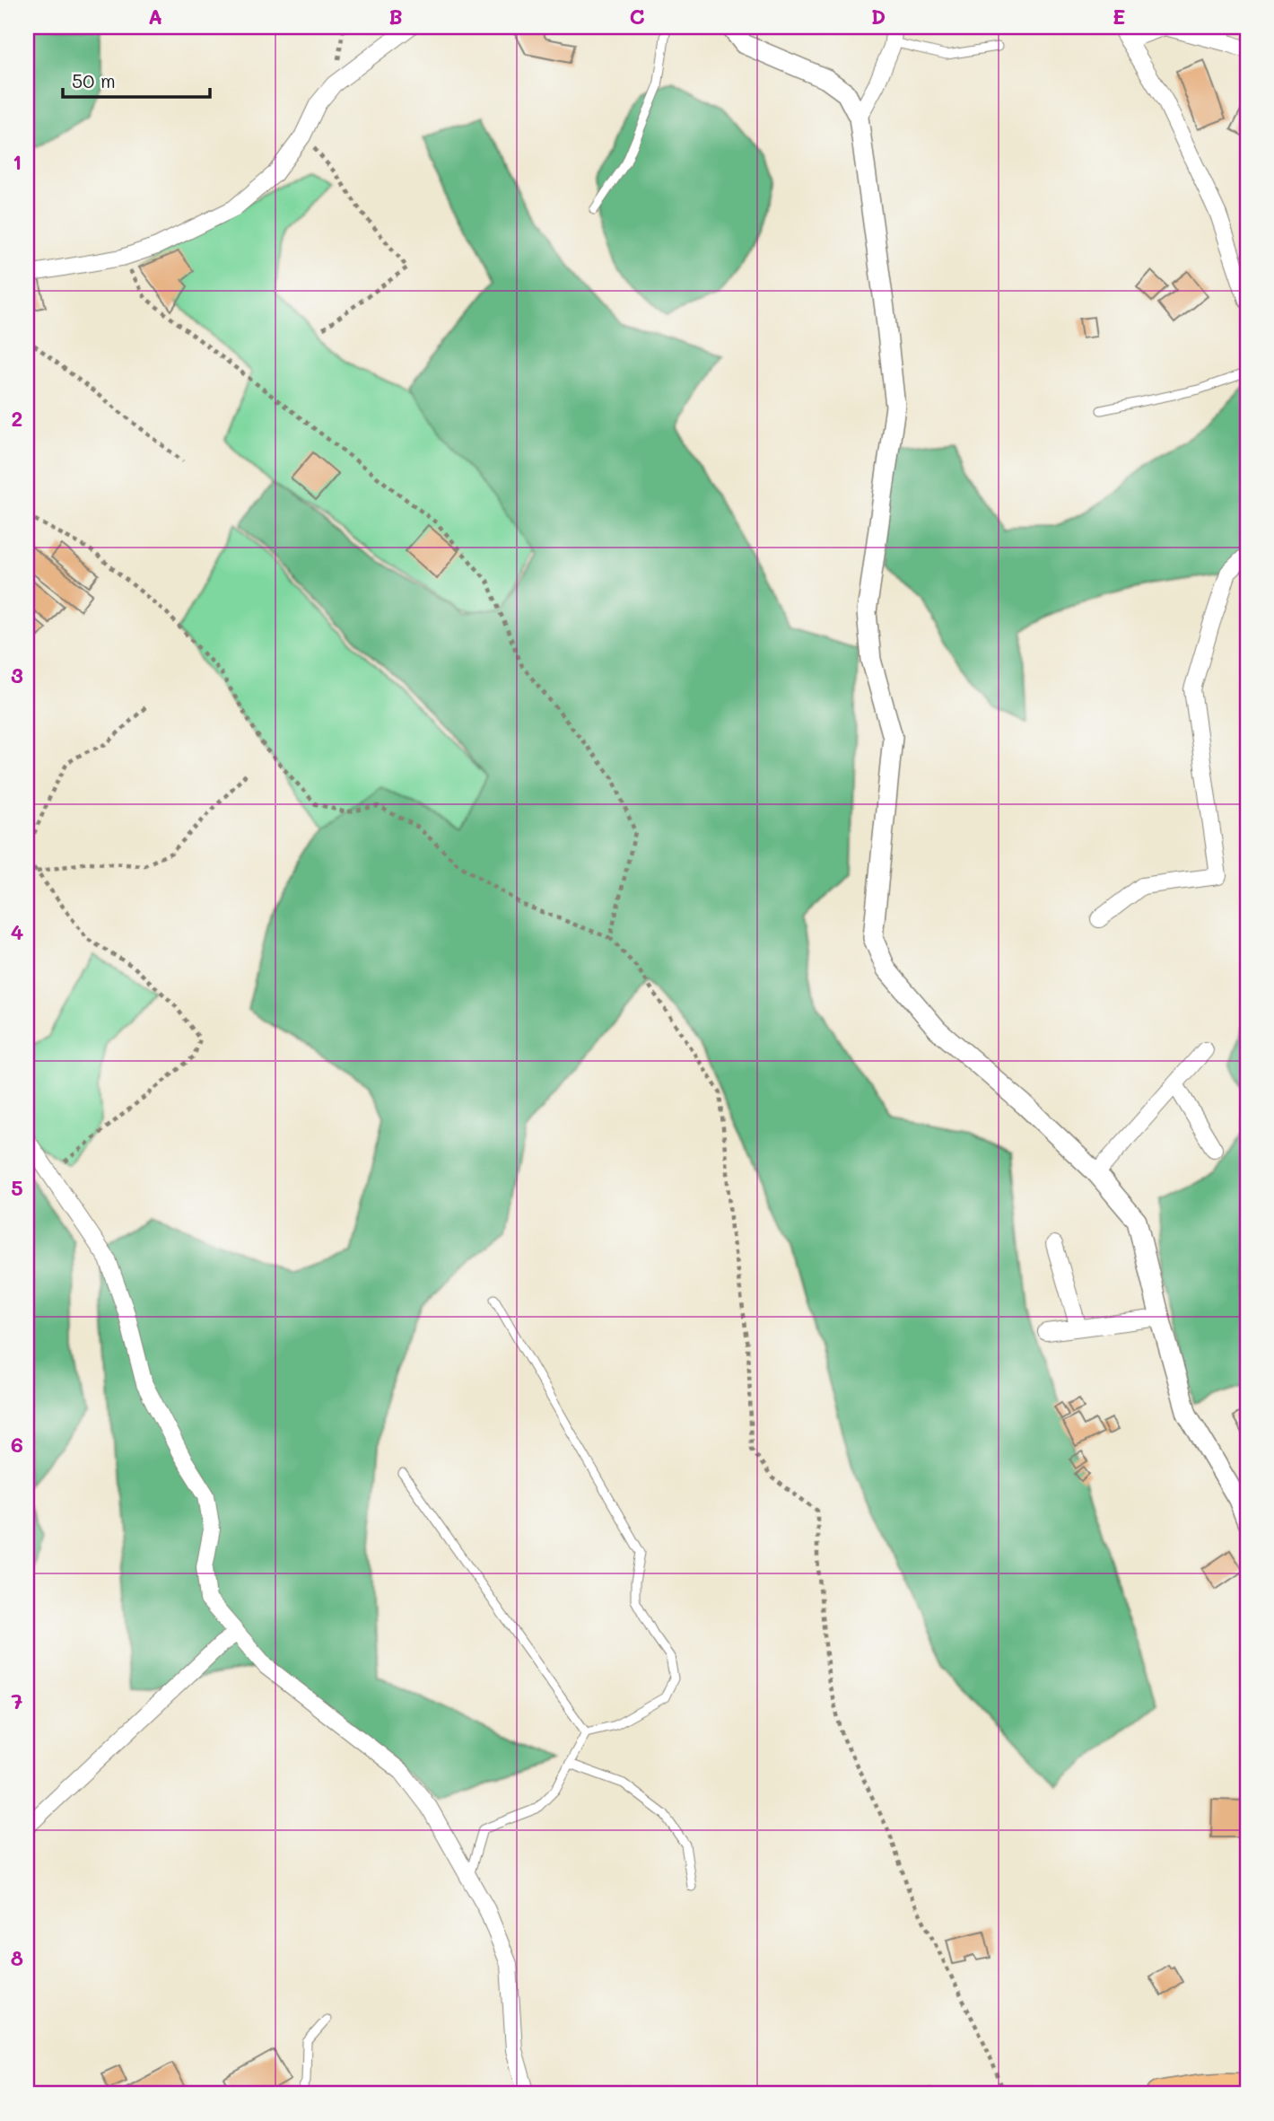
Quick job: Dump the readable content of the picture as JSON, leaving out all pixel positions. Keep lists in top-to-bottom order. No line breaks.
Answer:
{"scale_bar":"50 m","grid":{"columns":["A","B","C","D","E"],"rows":["1","2","3","4","5","6","7","8"]}}
